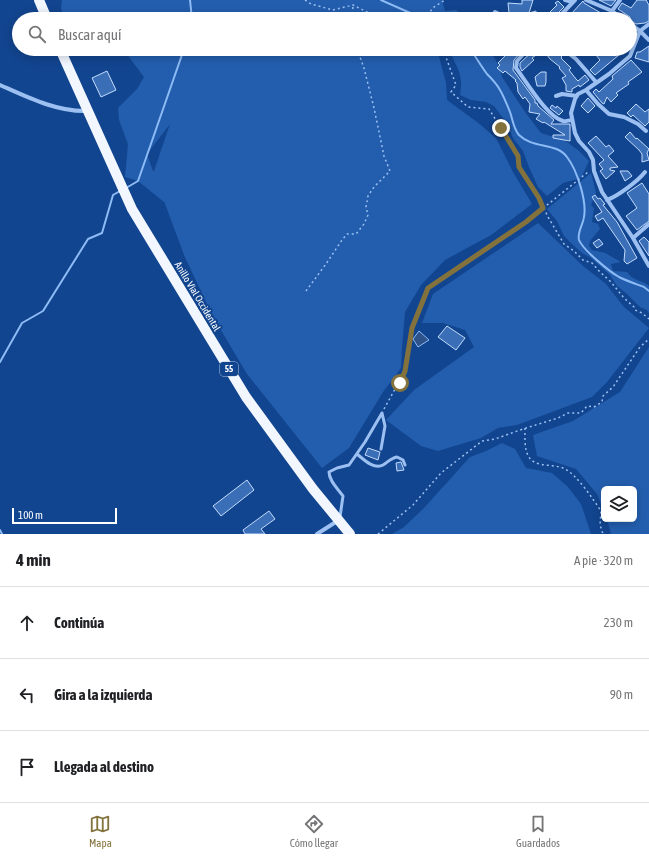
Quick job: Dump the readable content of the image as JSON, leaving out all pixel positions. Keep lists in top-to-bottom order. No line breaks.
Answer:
{"streets":{"highway":["Anillo Vial Occidental","55"]},"scale_bar":"100 m","page":{"search":"Buscar aquí","scale":"100 m","heading":["4 min","A pie · 320 m"],"list":[["Continúa","230 m"],["Gira a la izquierda","90 m"],"Llegada al destino"],"nav":["Mapa","Cómo llegar","Guardados"]}}
